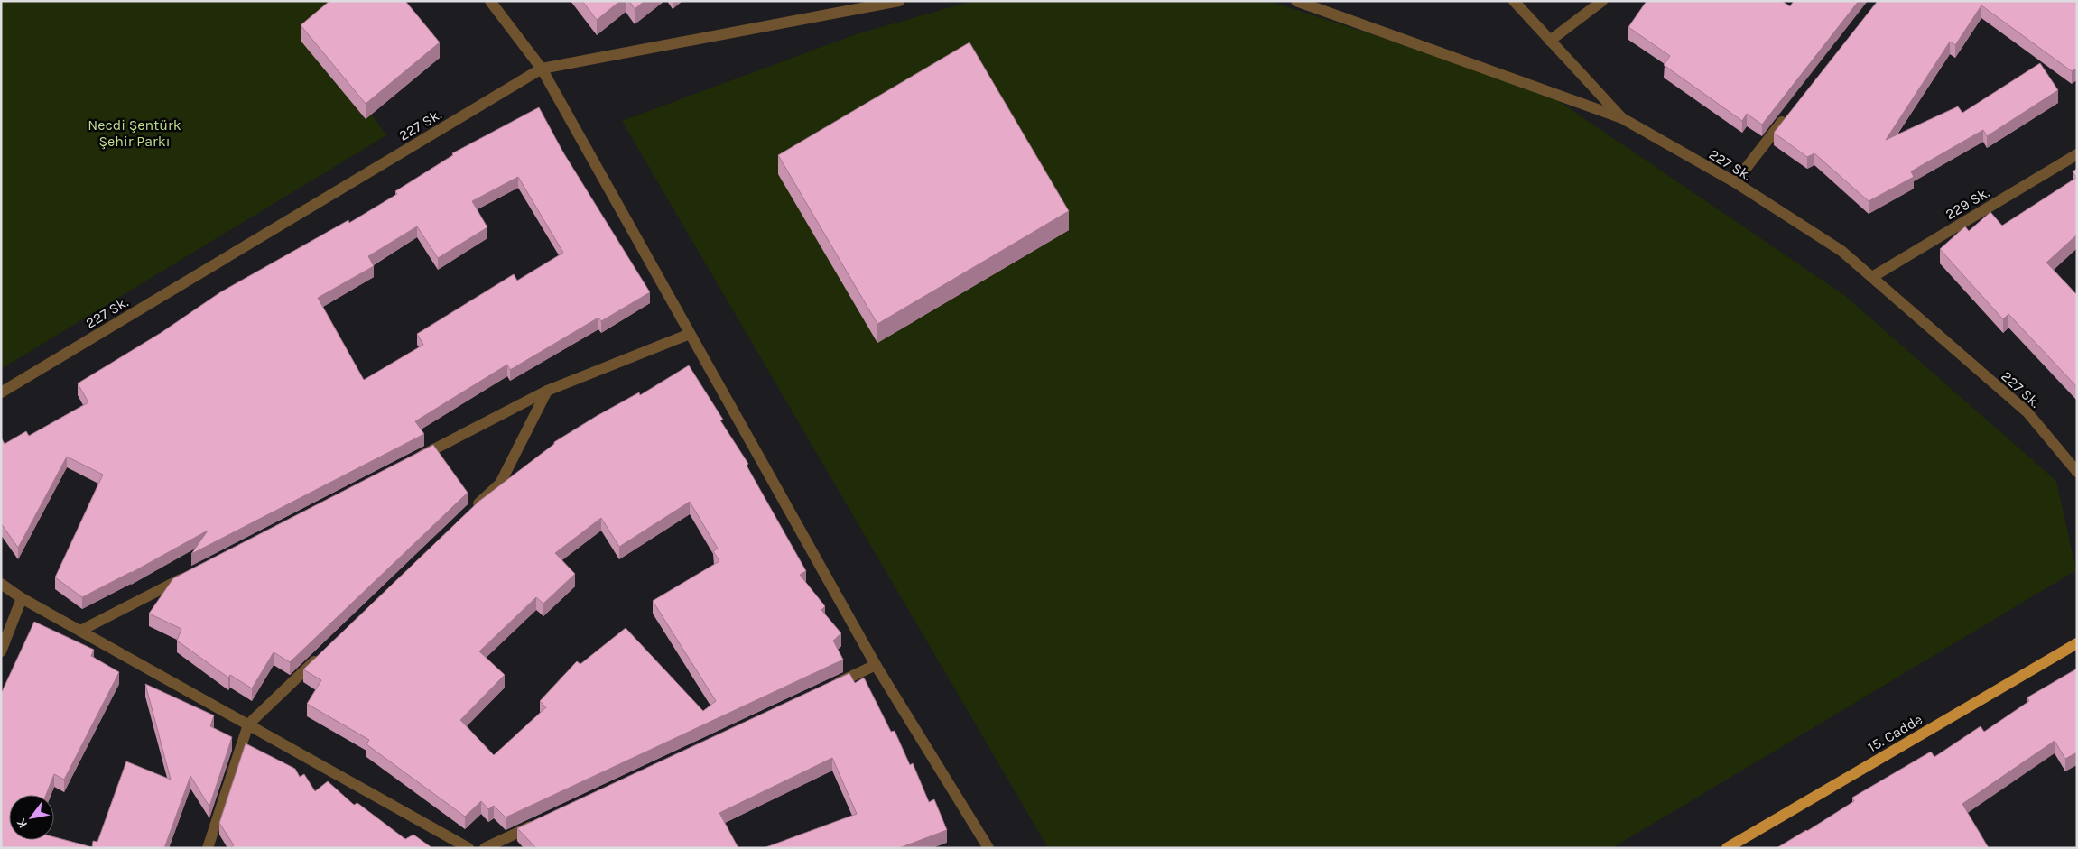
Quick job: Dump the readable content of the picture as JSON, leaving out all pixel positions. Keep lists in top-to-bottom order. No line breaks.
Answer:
{"streets":{"main road":["15. Cadde"],"street":["227 Sk.","229 Sk."]},"crossings":[["227 Sk.","229 Sk."]],"parks":["Necdi Şentürk Şehir Parkı"],"north":"bottom left"}
